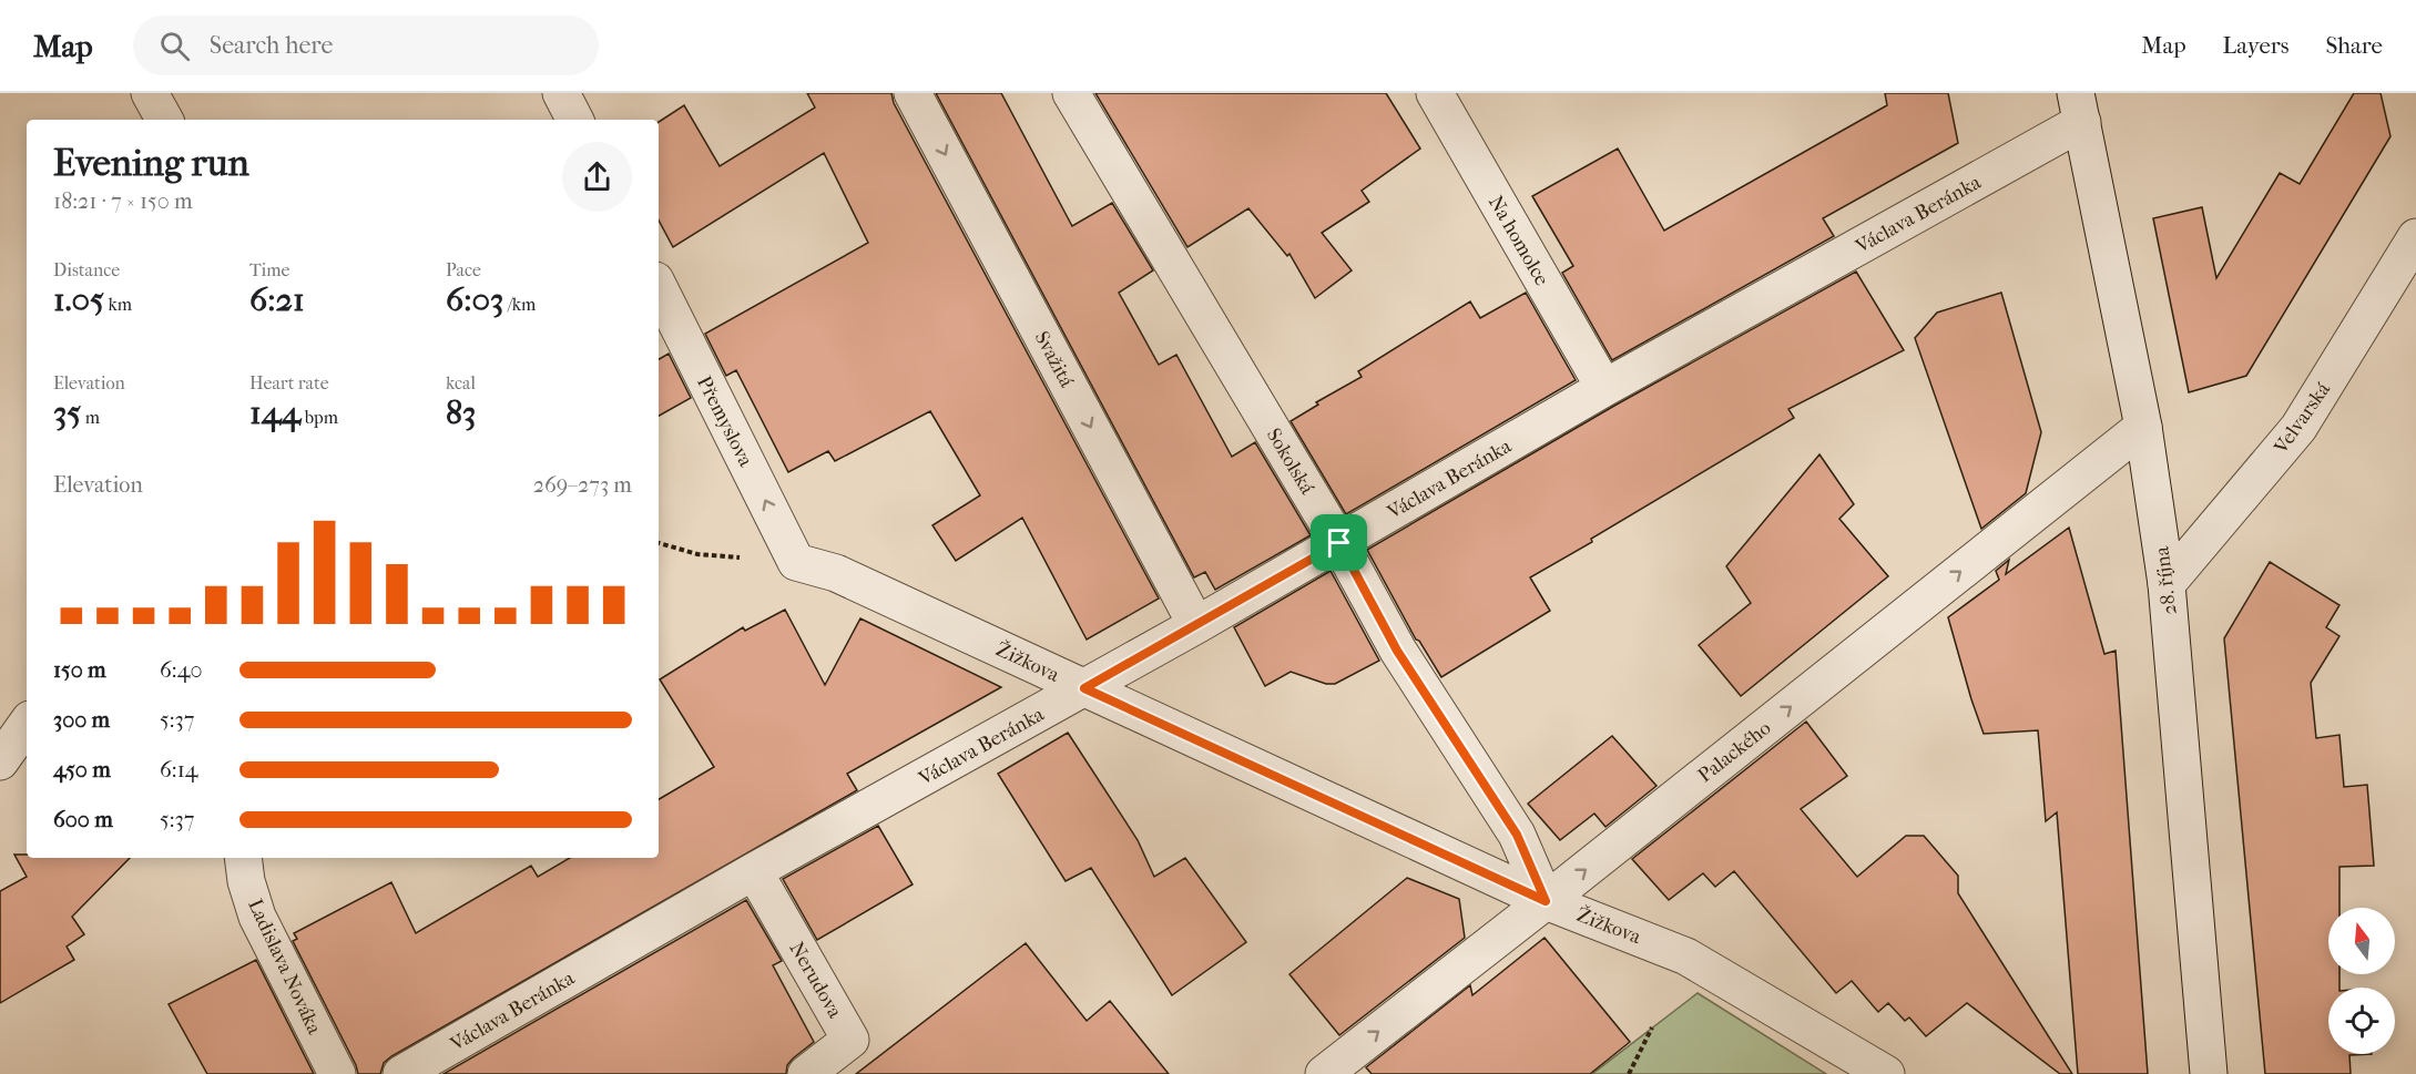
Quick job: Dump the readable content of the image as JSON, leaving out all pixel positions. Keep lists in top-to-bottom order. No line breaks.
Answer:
{"streets":{"street":["Václava Beránka","Na homolce","Svažitá","Velvarská","Přemyslova","Sokolská","28. října","Žižkova","Palackého","Ladislava Nováka","Nerudova"]},"crossings":[["Václava Beránka","Na homolce"],["Václava Beránka","Svažitá"],["Václava Beránka","Sokolská"],["Václava Beránka","28. října"],["Václava Beránka","Žižkova"],["Václava Beránka","Nerudova"],["Velvarská","28. října"],["Přemyslova","Žižkova"],["Sokolská","Žižkova"],["Sokolská","Palackého"],["28. října","Palackého"],["Žižkova","Palackého"]],"one_way":["Svažitá","Přemyslova","Palackého"],"north":"top","page":{"header":"Map","search":"Search here","nav":["Map","Layers","Share"],"heading":["Evening run","18:21 · 7 × 150 m"],"stats":[["Distance","1.05 km"],["Time","6:21"],["Pace","6:03 /km"],["Elevation","35 m"],["Heart rate","144 bpm"],["kcal","83"]],"chart":["Elevation","269–273 m"],"list":[{"name":"150 m","note":"6:40"},{"name":"300 m","note":"5:37"},{"name":"450 m","note":"6:14"},{"name":"600 m","note":"5:37"}]}}
